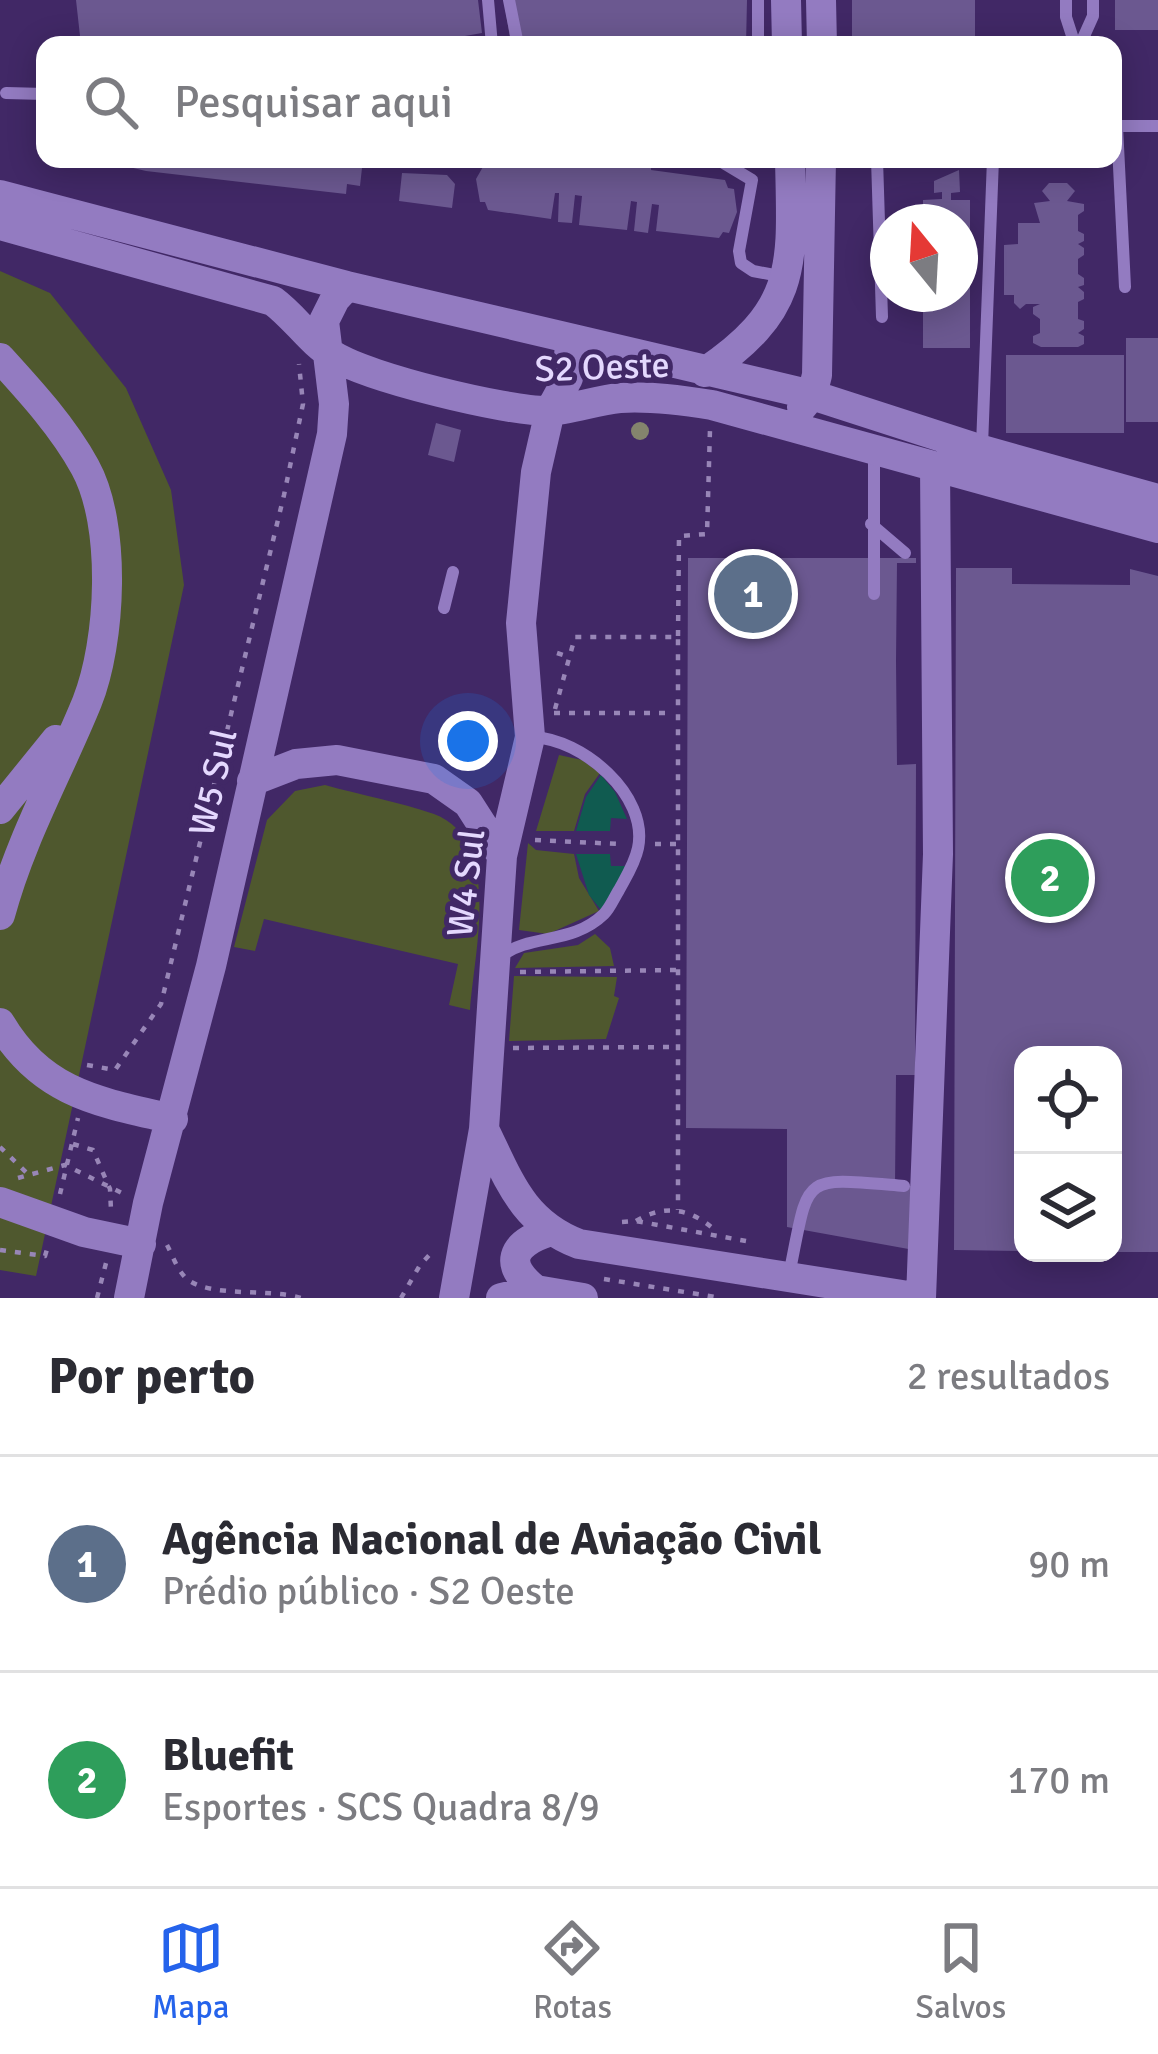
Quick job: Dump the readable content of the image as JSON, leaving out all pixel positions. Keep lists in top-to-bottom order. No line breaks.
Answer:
{"streets":{"main road":["S2 Oeste","W5 Sul","W4 Sul"]},"crossings":[["S2 Oeste","W5 Sul"],["S2 Oeste","W4 Sul"]],"north":"top","page":{"search":"Pesquisar aqui","pins":["1","2"],"heading":["Por perto","2 resultados"],"list":[{"mark":"1","name":"Agência Nacional de Aviação Civil","note":"Prédio público · S2 Oeste","value":"90 m"},{"mark":"2","name":"Bluefit","note":"Esportes · SCS Quadra 8/9","value":"170 m"}],"nav":["Mapa","Rotas","Salvos"]}}
